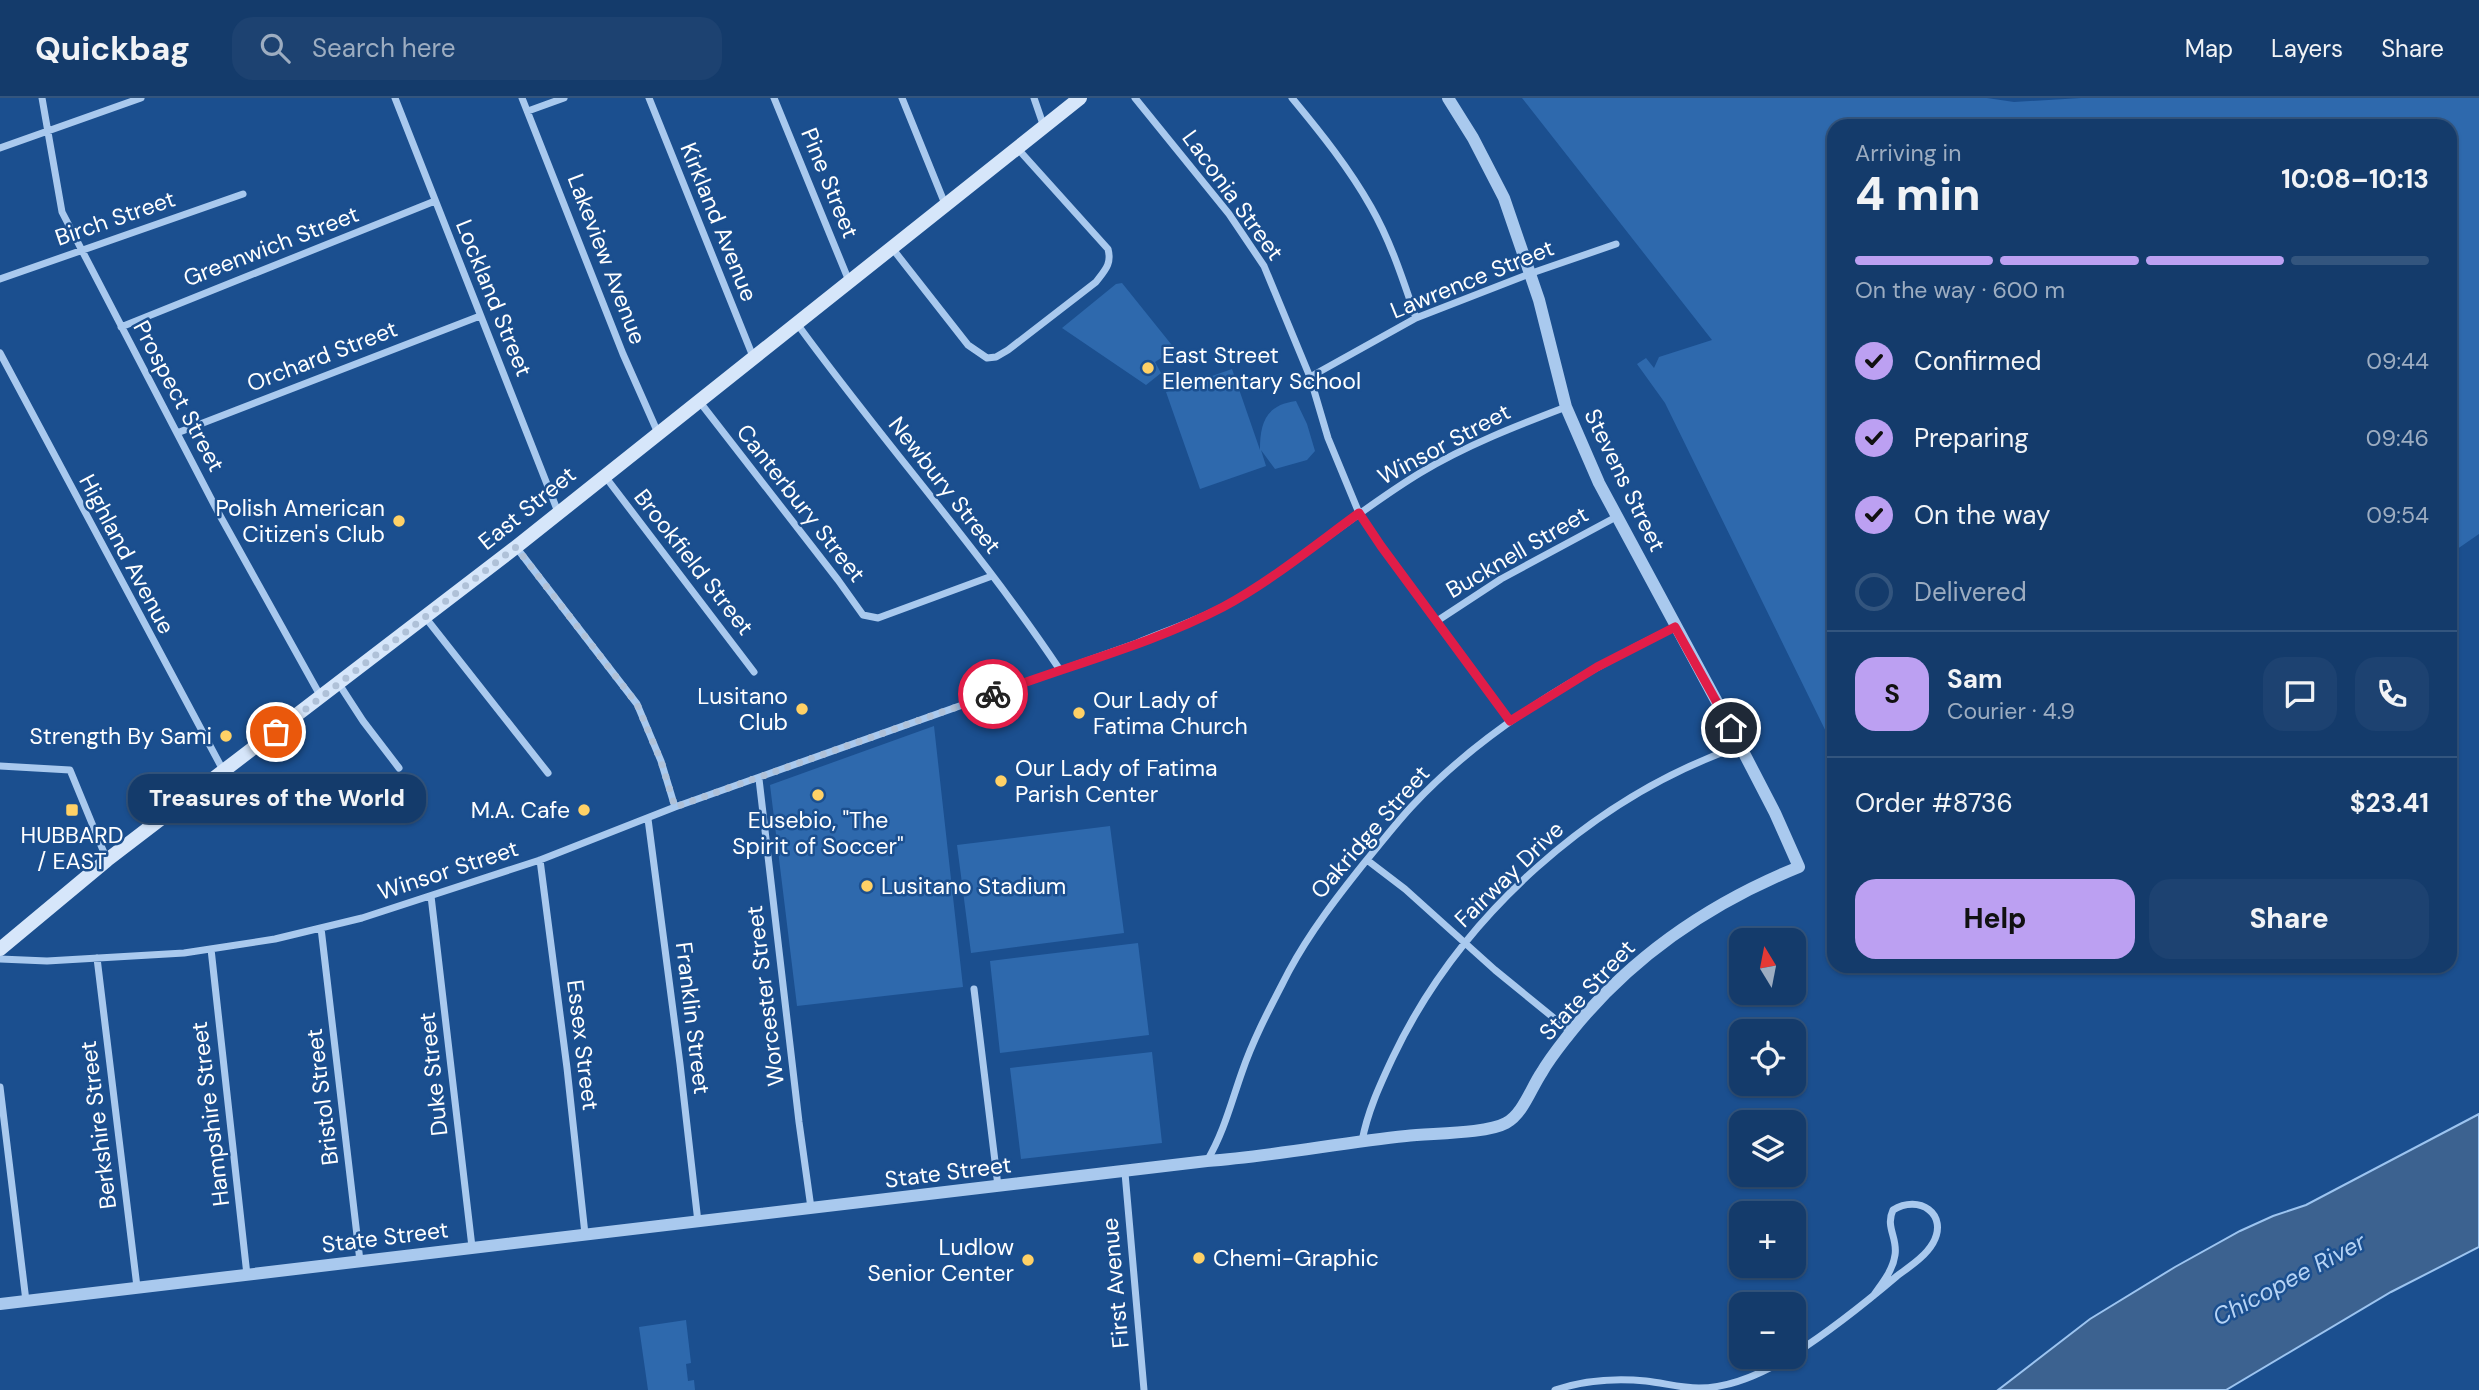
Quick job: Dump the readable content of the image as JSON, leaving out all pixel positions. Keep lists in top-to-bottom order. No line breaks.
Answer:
{"streets":{"main road":["East Street"],"street":["Pine Street","Laconia Street","Birch Street","Kirkland Avenue","Greenwich Street","Lakeview Avenue","Lawrence Street","Lockland Street","Orchard Street","Prospect Street","Winsor Street","Stevens Street","Newbury Street","Canterbury Street","Bucknell Street","Highland Avenue","Brookfield Street","Oakridge Street","Fairway Drive","State Street","Worcester Street","Franklin Street","Essex Street","Duke Street","Bristol Street","Hampshire Street","Berkshire Street","First Avenue"]},"crossings":[["Pine Street","East Street"],["Laconia Street","Lawrence Street"],["Laconia Street","Winsor Street"],["Laconia Street","Bucknell Street"],["Laconia Street","Oakridge Street"],["Birch Street","Prospect Street"],["Kirkland Avenue","East Street"],["Greenwich Street","Lockland Street"],["Greenwich Street","Prospect Street"],["Lakeview Avenue","East Street"],["Lawrence Street","Stevens Street"],["Lockland Street","Orchard Street"],["Lockland Street","East Street"],["Orchard Street","Prospect Street"],["Prospect Street","East Street"],["Winsor Street","Stevens Street"],["Winsor Street","Newbury Street"],["Winsor Street","Worcester Street"],["Winsor Street","Franklin Street"],["Winsor Street","Essex Street"],["Winsor Street","Duke Street"],["Winsor Street","Bristol Street"],["Winsor Street","Hampshire Street"],["Winsor Street","Berkshire Street"],["Stevens Street","Bucknell Street"],["Stevens Street","Oakridge Street"],["Stevens Street","Fairway Drive"],["Stevens Street","State Street"],["Newbury Street","Canterbury Street"],["Newbury Street","East Street"],["Canterbury Street","East Street"],["East Street","Highland Avenue"],["East Street","Brookfield Street"],["Oakridge Street","State Street"],["Fairway Drive","State Street"],["State Street","Worcester Street"],["State Street","Franklin Street"],["State Street","Essex Street"],["State Street","Duke Street"],["State Street","Bristol Street"],["State Street","Hampshire Street"],["State Street","Berkshire Street"],["State Street","First Avenue"]],"water":["Chicopee River"],"places":{"other":["East Street Elementary School","Polish American Citizen's Club","Lusitano Club","Our Lady of Fatima Church","Treasures of the World","Strength By Sami","Our Lady of Fatima Parish Center","Eusebio, \"The Spirit of Soccer\"","M.A. Cafe","Lusitano Stadium","Chemi-Graphic","Ludlow Senior Center"],"transit":["HUBBARD / EAST"]},"north":"top","page":{"header":"Quickbag","search":"Search here","nav":["Map","Layers","Share"],"heading":["4 min","Arriving in","10:08–10:13"],"panel":["Sam","Courier · 4.9","Order #8736","$23.41"],"bar":"On the way · 600 m","list":[["Confirmed","09:44"],["Preparing","09:46"],["On the way","09:54"],"Delivered"],"round":"S","bubble":"Treasures of the World","buttons":["Help","Share"],"map_buttons":["+","−"]}}
